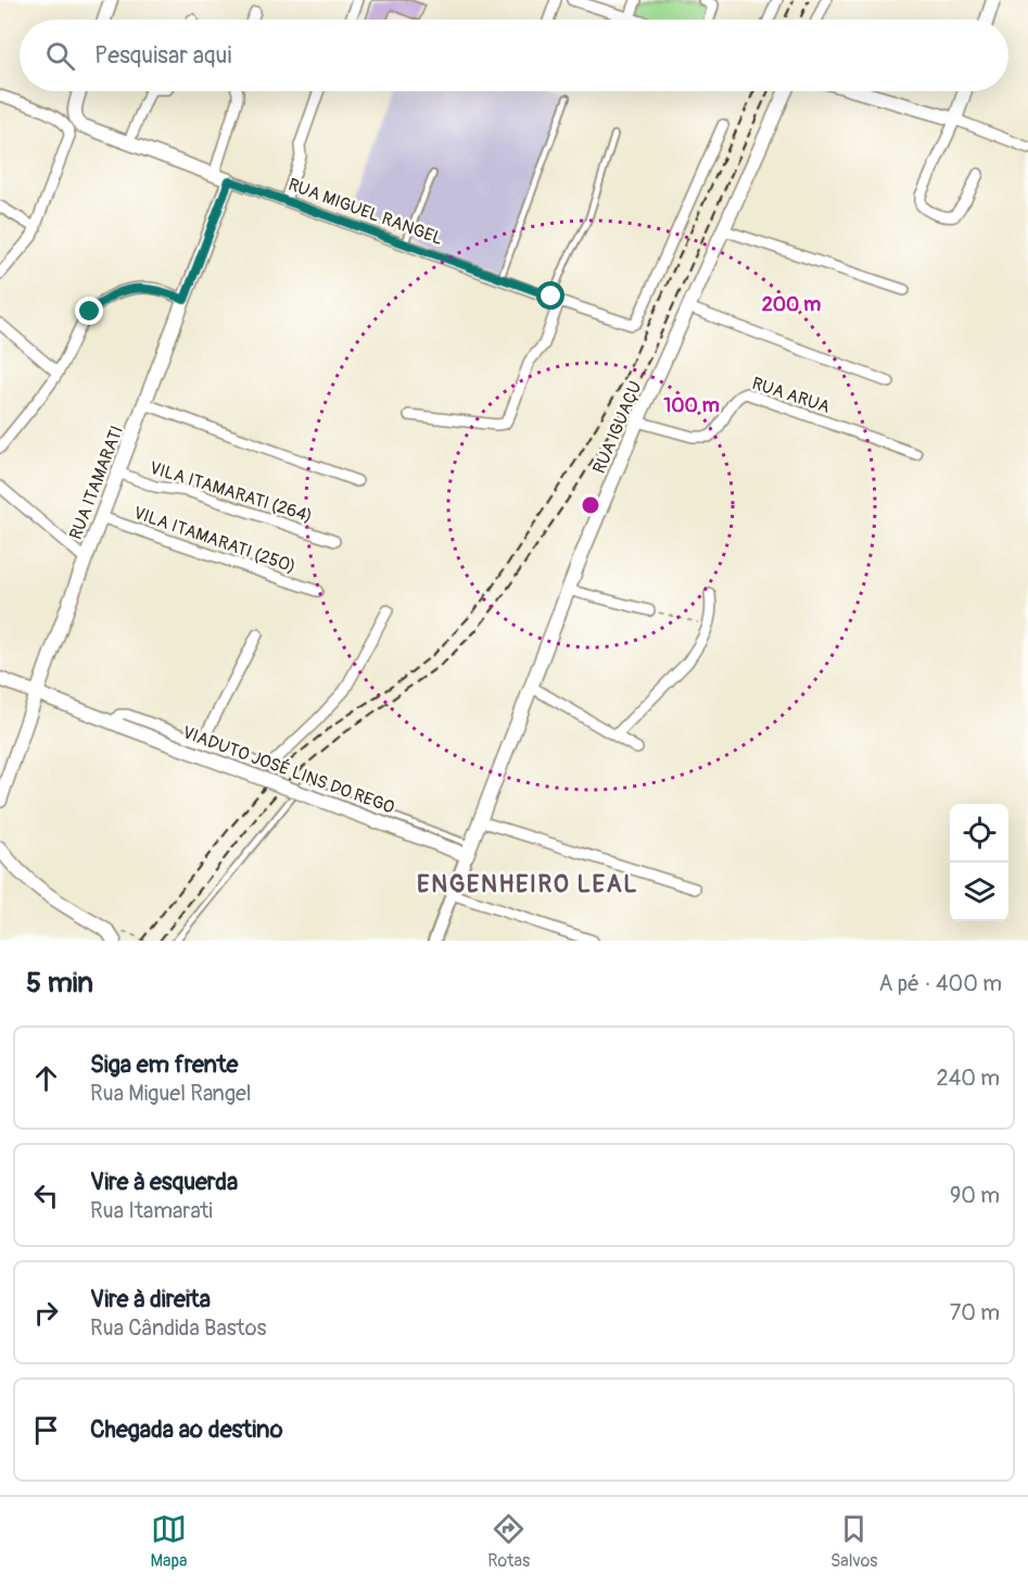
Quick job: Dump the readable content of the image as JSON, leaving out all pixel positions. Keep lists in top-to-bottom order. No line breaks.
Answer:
{"streets":{"main road":["RUA MIGUEL RANGEL","RUA IGUAÇU","RUA ITAMARATI","VIADUTO JOSÉ LINS DO REGO"],"street":["RUA ARUA","VILA ITAMARATI (264)","VILA ITAMARATI (250)"]},"crossings":[["RUA MIGUEL RANGEL","RUA ITAMARATI"],["RUA ARUA","RUA IGUAÇU"],["RUA IGUAÇU","VIADUTO JOSÉ LINS DO REGO"],["RUA ITAMARATI","VILA ITAMARATI (264)"],["RUA ITAMARATI","VILA ITAMARATI (250)"],["RUA ITAMARATI","VIADUTO JOSÉ LINS DO REGO"]],"districts":["ENGENHEIRO LEAL"],"page":{"search":"Pesquisar aqui","heading":["5 min","A pé · 400 m"],"list":[["Siga em frente","Rua Miguel Rangel","240 m"],["Vire à esquerda","Rua Itamarati","90 m"],["Vire à direita","Rua Cândida Bastos","70 m"],"Chegada ao destino"],"nav":["Mapa","Rotas","Salvos"]},"rings":["200 m","100 m"]}
